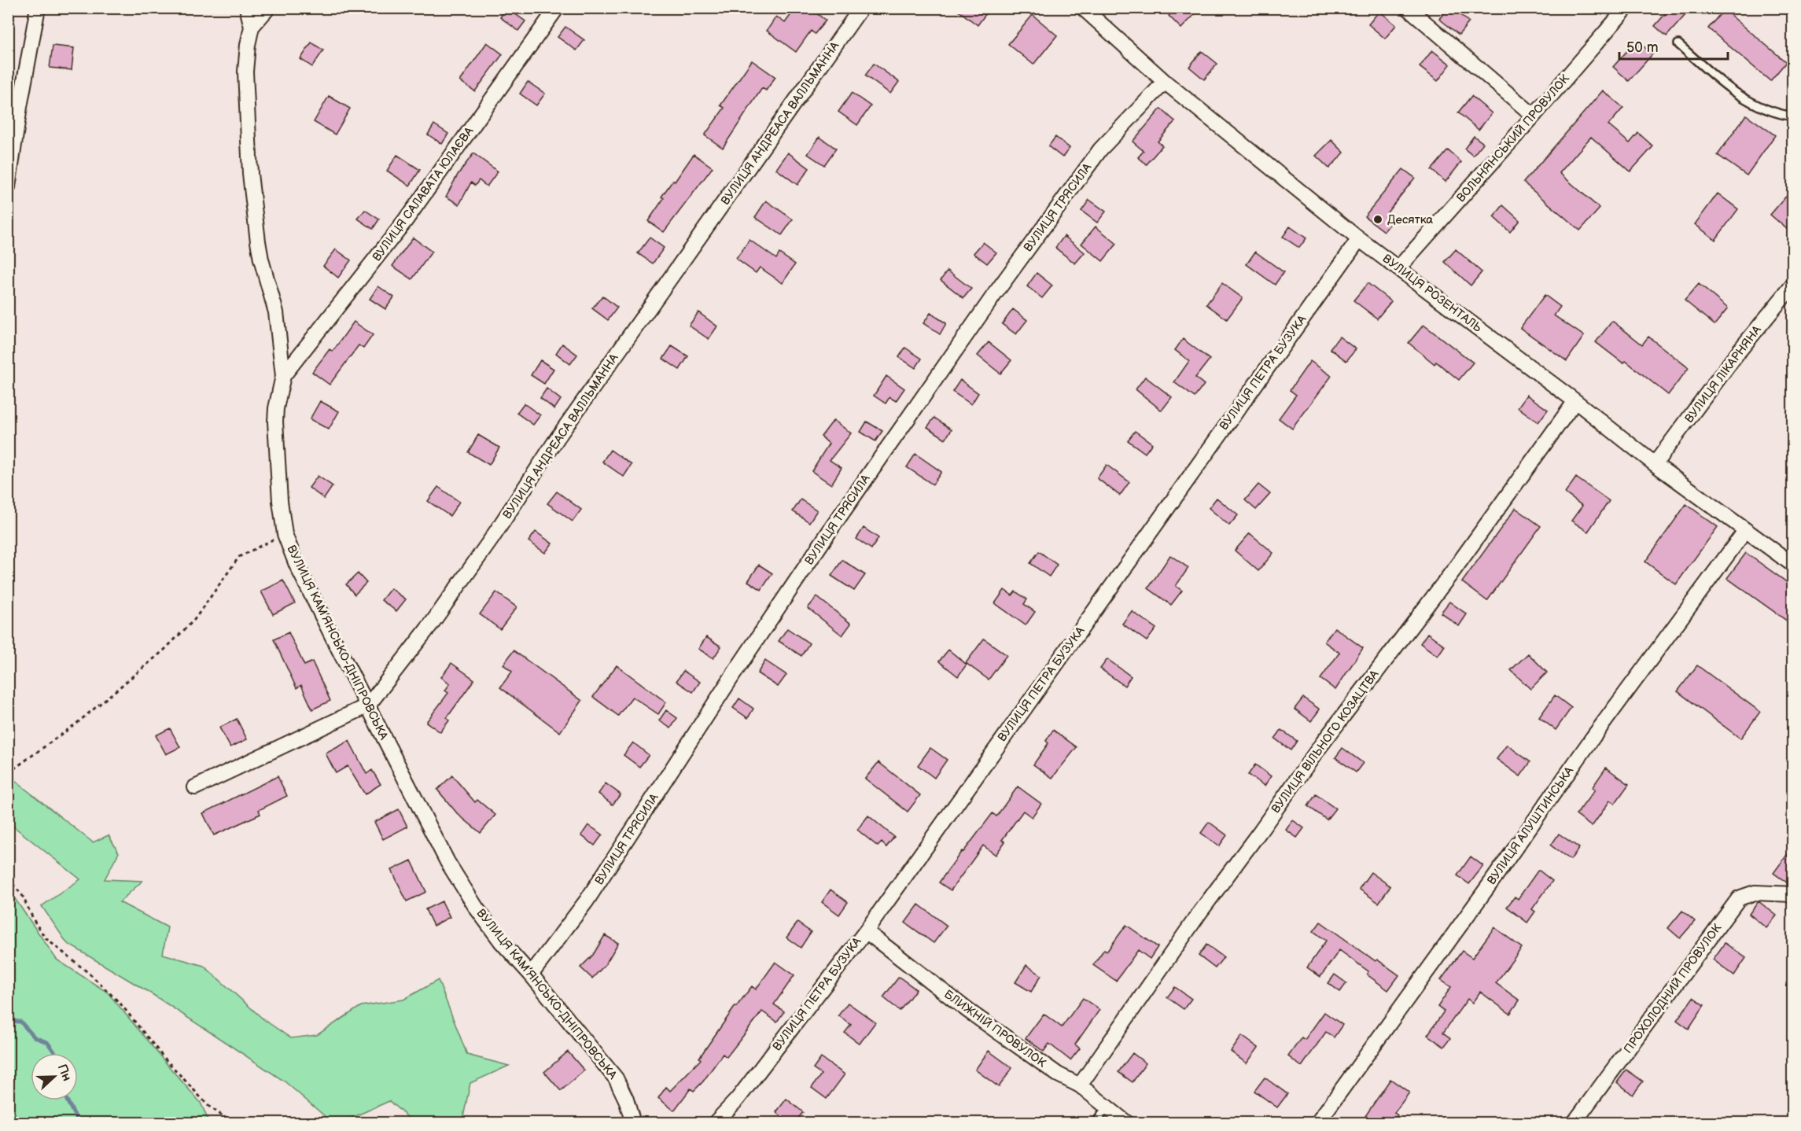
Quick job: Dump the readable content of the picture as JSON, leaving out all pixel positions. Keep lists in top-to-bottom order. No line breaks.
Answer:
{"streets":{"street":["ВУЛИЦЯ АНДРЕАСА ВАЛЛЬМАННА","ВОЛЬНЯНСЬКИЙ ПРОВУЛОК","ВУЛИЦЯ САЛАВАТА ЮЛАЄВА","ВУЛИЦЯ ТРЯСИЛА","ВУЛИЦЯ РОЗЕНТАЛЬ","ВУЛИЦЯ ПЕТРА БУЗУКА","ВУЛИЦЯ ЛІКАРНЯНА","ВУЛИЦЯ КАМ’ЯНСЬКО-ДНІПРОВСЬКА","ВУЛИЦЯ ВІЛЬНОГО КОЗАЦТВА","ВУЛИЦЯ АЛУШТИНСЬКА","ПРОХОЛОДНИЙ ПРОВУЛОК","БЛИЖНІЙ ПРОВУЛОК"]},"crossings":[["ВУЛИЦЯ АНДРЕАСА ВАЛЛЬМАННА","ВУЛИЦЯ КАМ’ЯНСЬКО-ДНІПРОВСЬКА"],["ВОЛЬНЯНСЬКИЙ ПРОВУЛОК","ВУЛИЦЯ РОЗЕНТАЛЬ"],["ВУЛИЦЯ САЛАВАТА ЮЛАЄВА","ВУЛИЦЯ КАМ’ЯНСЬКО-ДНІПРОВСЬКА"],["ВУЛИЦЯ ТРЯСИЛА","ВУЛИЦЯ РОЗЕНТАЛЬ"],["ВУЛИЦЯ ТРЯСИЛА","ВУЛИЦЯ КАМ’ЯНСЬКО-ДНІПРОВСЬКА"],["ВУЛИЦЯ РОЗЕНТАЛЬ","ВУЛИЦЯ ПЕТРА БУЗУКА"],["ВУЛИЦЯ РОЗЕНТАЛЬ","ВУЛИЦЯ ЛІКАРНЯНА"],["ВУЛИЦЯ РОЗЕНТАЛЬ","ВУЛИЦЯ ВІЛЬНОГО КОЗАЦТВА"],["ВУЛИЦЯ РОЗЕНТАЛЬ","ВУЛИЦЯ АЛУШТИНСЬКА"],["ВУЛИЦЯ ПЕТРА БУЗУКА","БЛИЖНІЙ ПРОВУЛОК"],["ВУЛИЦЯ ВІЛЬНОГО КОЗАЦТВА","БЛИЖНІЙ ПРОВУЛОК"]],"places":["Десятка"],"scale_bar":"50 m","north":"right"}
